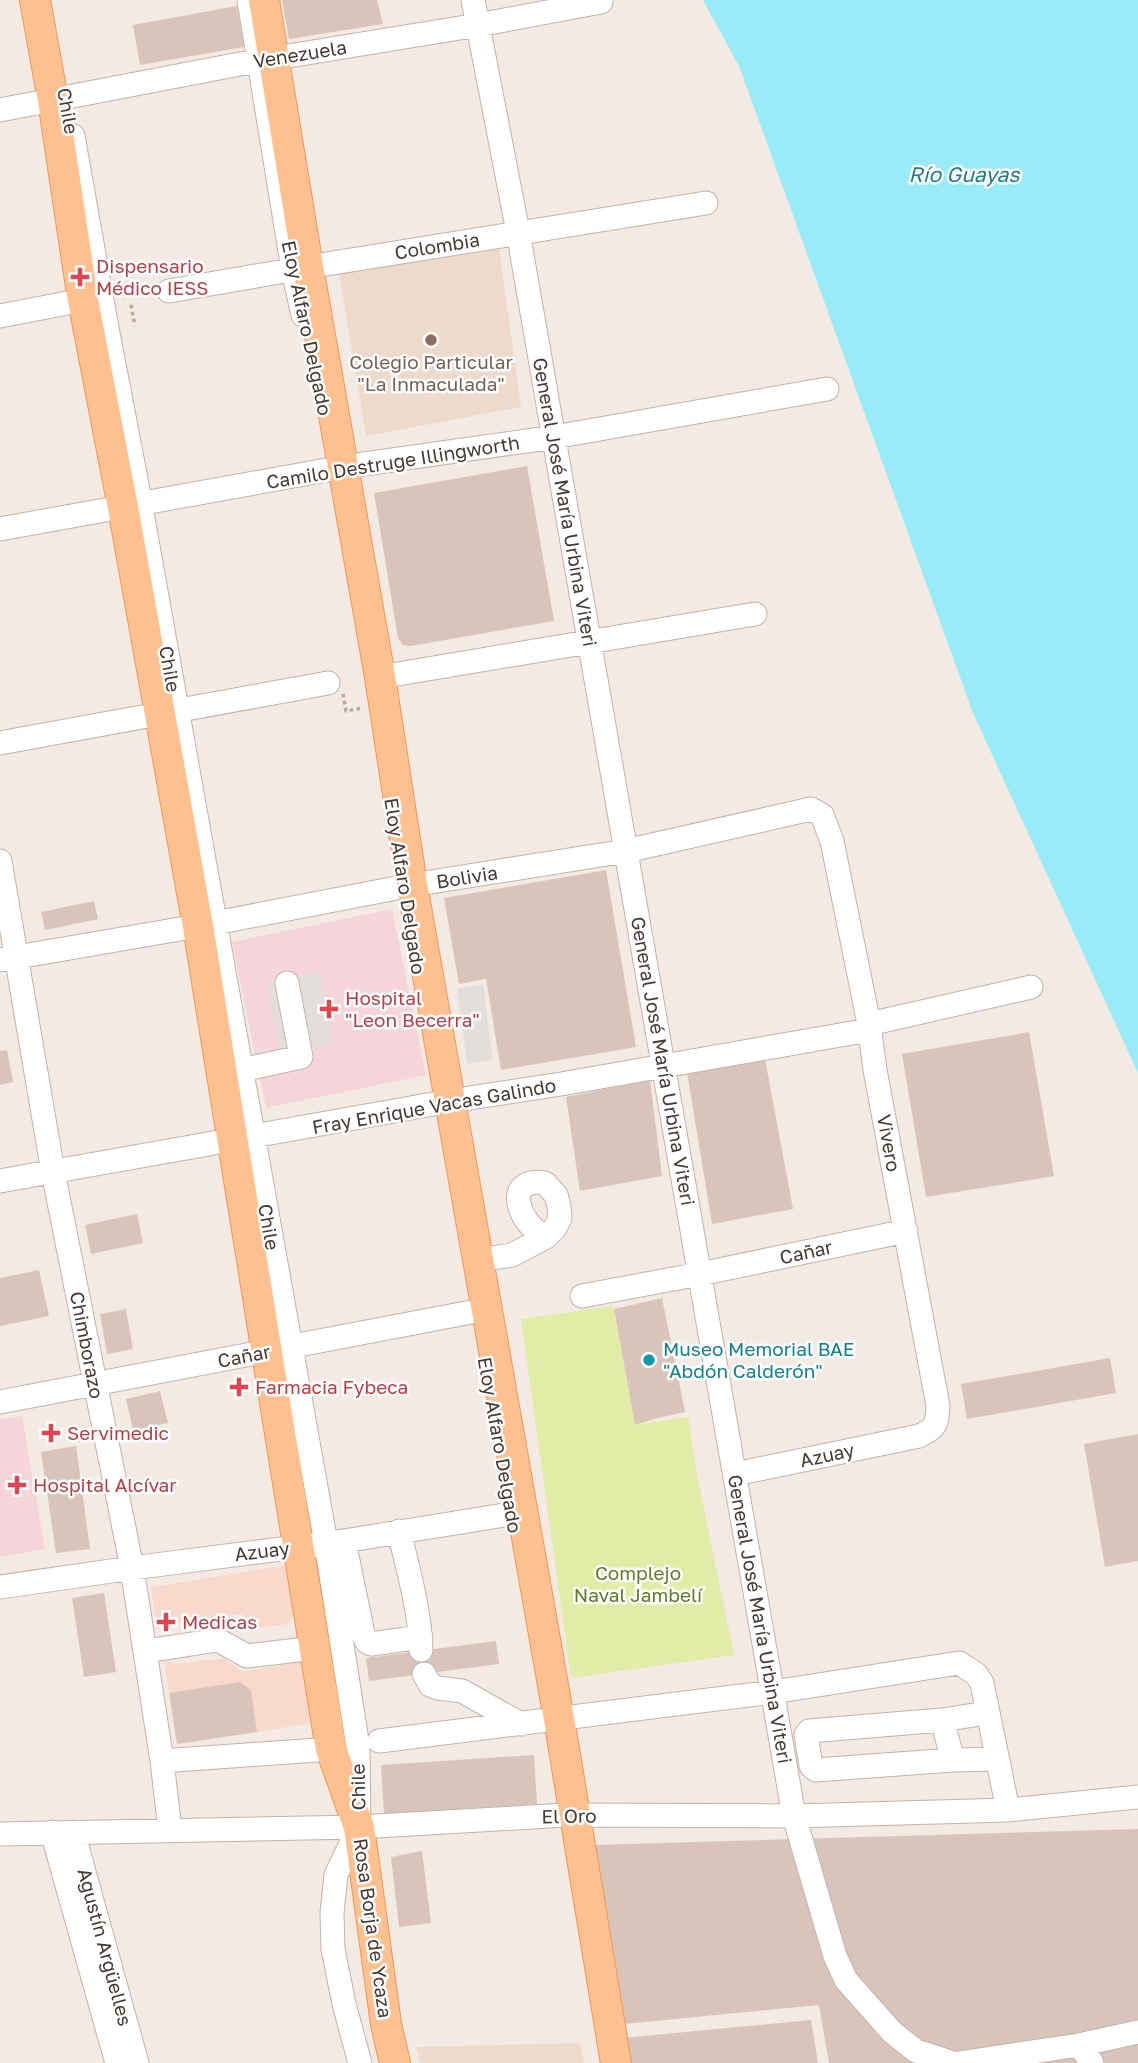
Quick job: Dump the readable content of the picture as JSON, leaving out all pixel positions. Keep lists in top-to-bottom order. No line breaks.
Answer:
{"streets":{"main road":["Chile","Eloy Alfaro Delgado","Rosa Borja de Ycaza"],"street":["Venezuela","Colombia","Camilo Destruge Illingworth","General José María Urbina Viteri","Bolivia","Fray Enrique Vacas Galindo","Vivero","Cañar","Chimborazo","Azuay","El Oro","Agustín Argüelles"]},"crossings":[["Venezuela","Chile"],["Venezuela","Eloy Alfaro Delgado"],["Venezuela","General José María Urbina Viteri"],["Chile","Camilo Destruge Illingworth"],["Chile","Bolivia"],["Chile","Fray Enrique Vacas Galindo"],["Chile","Cañar"],["Chile","Azuay"],["Chile","El Oro"],["Chile","Rosa Borja de Ycaza"],["Colombia","Eloy Alfaro Delgado"],["Colombia","General José María Urbina Viteri"],["Eloy Alfaro Delgado","Camilo Destruge Illingworth"],["Eloy Alfaro Delgado","Bolivia"],["Eloy Alfaro Delgado","Fray Enrique Vacas Galindo"],["Eloy Alfaro Delgado","Cañar"],["Eloy Alfaro Delgado","Azuay"],["Eloy Alfaro Delgado","El Oro"],["Camilo Destruge Illingworth","General José María Urbina Viteri"],["General José María Urbina Viteri","Bolivia"],["General José María Urbina Viteri","Fray Enrique Vacas Galindo"],["General José María Urbina Viteri","Cañar"],["General José María Urbina Viteri","Azuay"],["General José María Urbina Viteri","El Oro"],["Bolivia","Vivero"],["Bolivia","Chimborazo"],["Fray Enrique Vacas Galindo","Vivero"],["Fray Enrique Vacas Galindo","Chimborazo"],["Vivero","Cañar"],["Vivero","Azuay"],["Cañar","Chimborazo"],["Chimborazo","Azuay"],["Chimborazo","El Oro"],["El Oro","Rosa Borja de Ycaza"],["El Oro","Agustín Argüelles"]],"water":["Río Guayas"],"parks":["Complejo Naval Jambelí"],"places":{"health":["Dispensario Médico IESS","Hospital \"Leon Becerra\"","Farmacia Fybeca","Servimedic","Hospital Alcívar","Medicas"],"other":["Colegio Particular \"La Inmaculada\"","Museo Memorial BAE \"Abdón Calderón\""]}}
